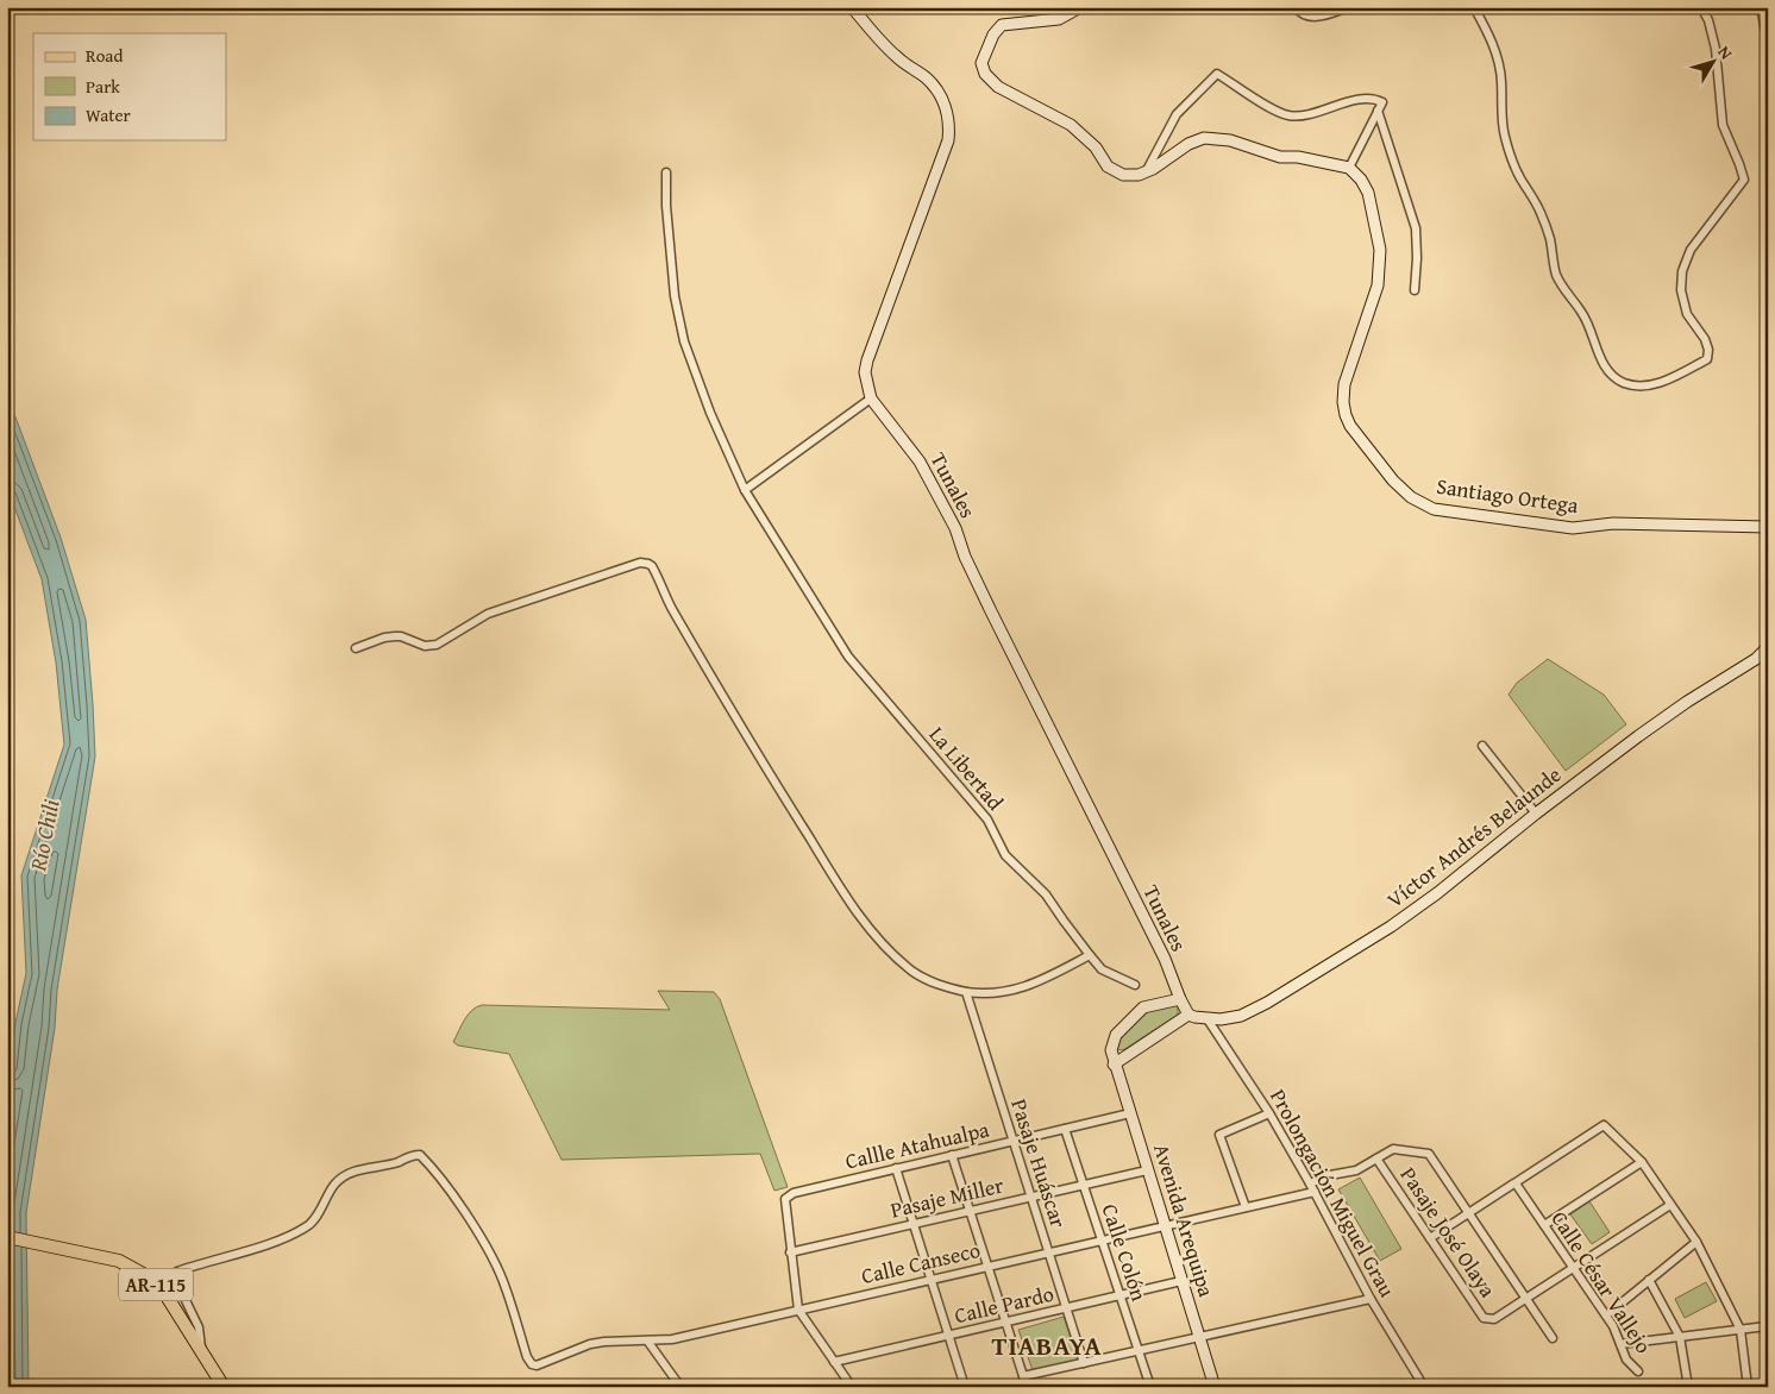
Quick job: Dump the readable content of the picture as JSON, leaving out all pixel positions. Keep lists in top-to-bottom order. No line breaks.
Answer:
{"streets":{"main road":["AR-115"],"street":["Tunales","Santiago Ortega","La Libertad","Víctor Andrés Belaunde","Callle Atahualpa","Pasaje Huáscar","Prolongación Miguel Grau","Pasaje Miller","Avenida Arequipa","Pasaje José Olaya","Calle Colón","Calle Canseco","Calle César Vallejo","Calle Pardo"]},"crossings":[["Tunales","Avenida Arequipa"],["Víctor Andrés Belaunde","Prolongación Miguel Grau"],["Callle Atahualpa","Pasaje Huáscar"],["Callle Atahualpa","Pasaje Miller"],["Callle Atahualpa","Avenida Arequipa"],["Callle Atahualpa","Calle Colón"],["Pasaje Huáscar","Pasaje Miller"],["Pasaje Huáscar","Calle Canseco"],["Pasaje Huáscar","Calle Pardo"],["Prolongación Miguel Grau","Calle Canseco"],["Pasaje Miller","Avenida Arequipa"],["Pasaje Miller","Calle Colón"],["Avenida Arequipa","Calle Canseco"],["Avenida Arequipa","Calle Pardo"],["Calle Colón","Calle Canseco"],["Calle Colón","Calle Pardo"],["Calle Canseco","AR-115"]],"districts":["TIABAYA"],"water":["Río Chili"],"legend":["Road","Park","Water"],"north":"top right"}
